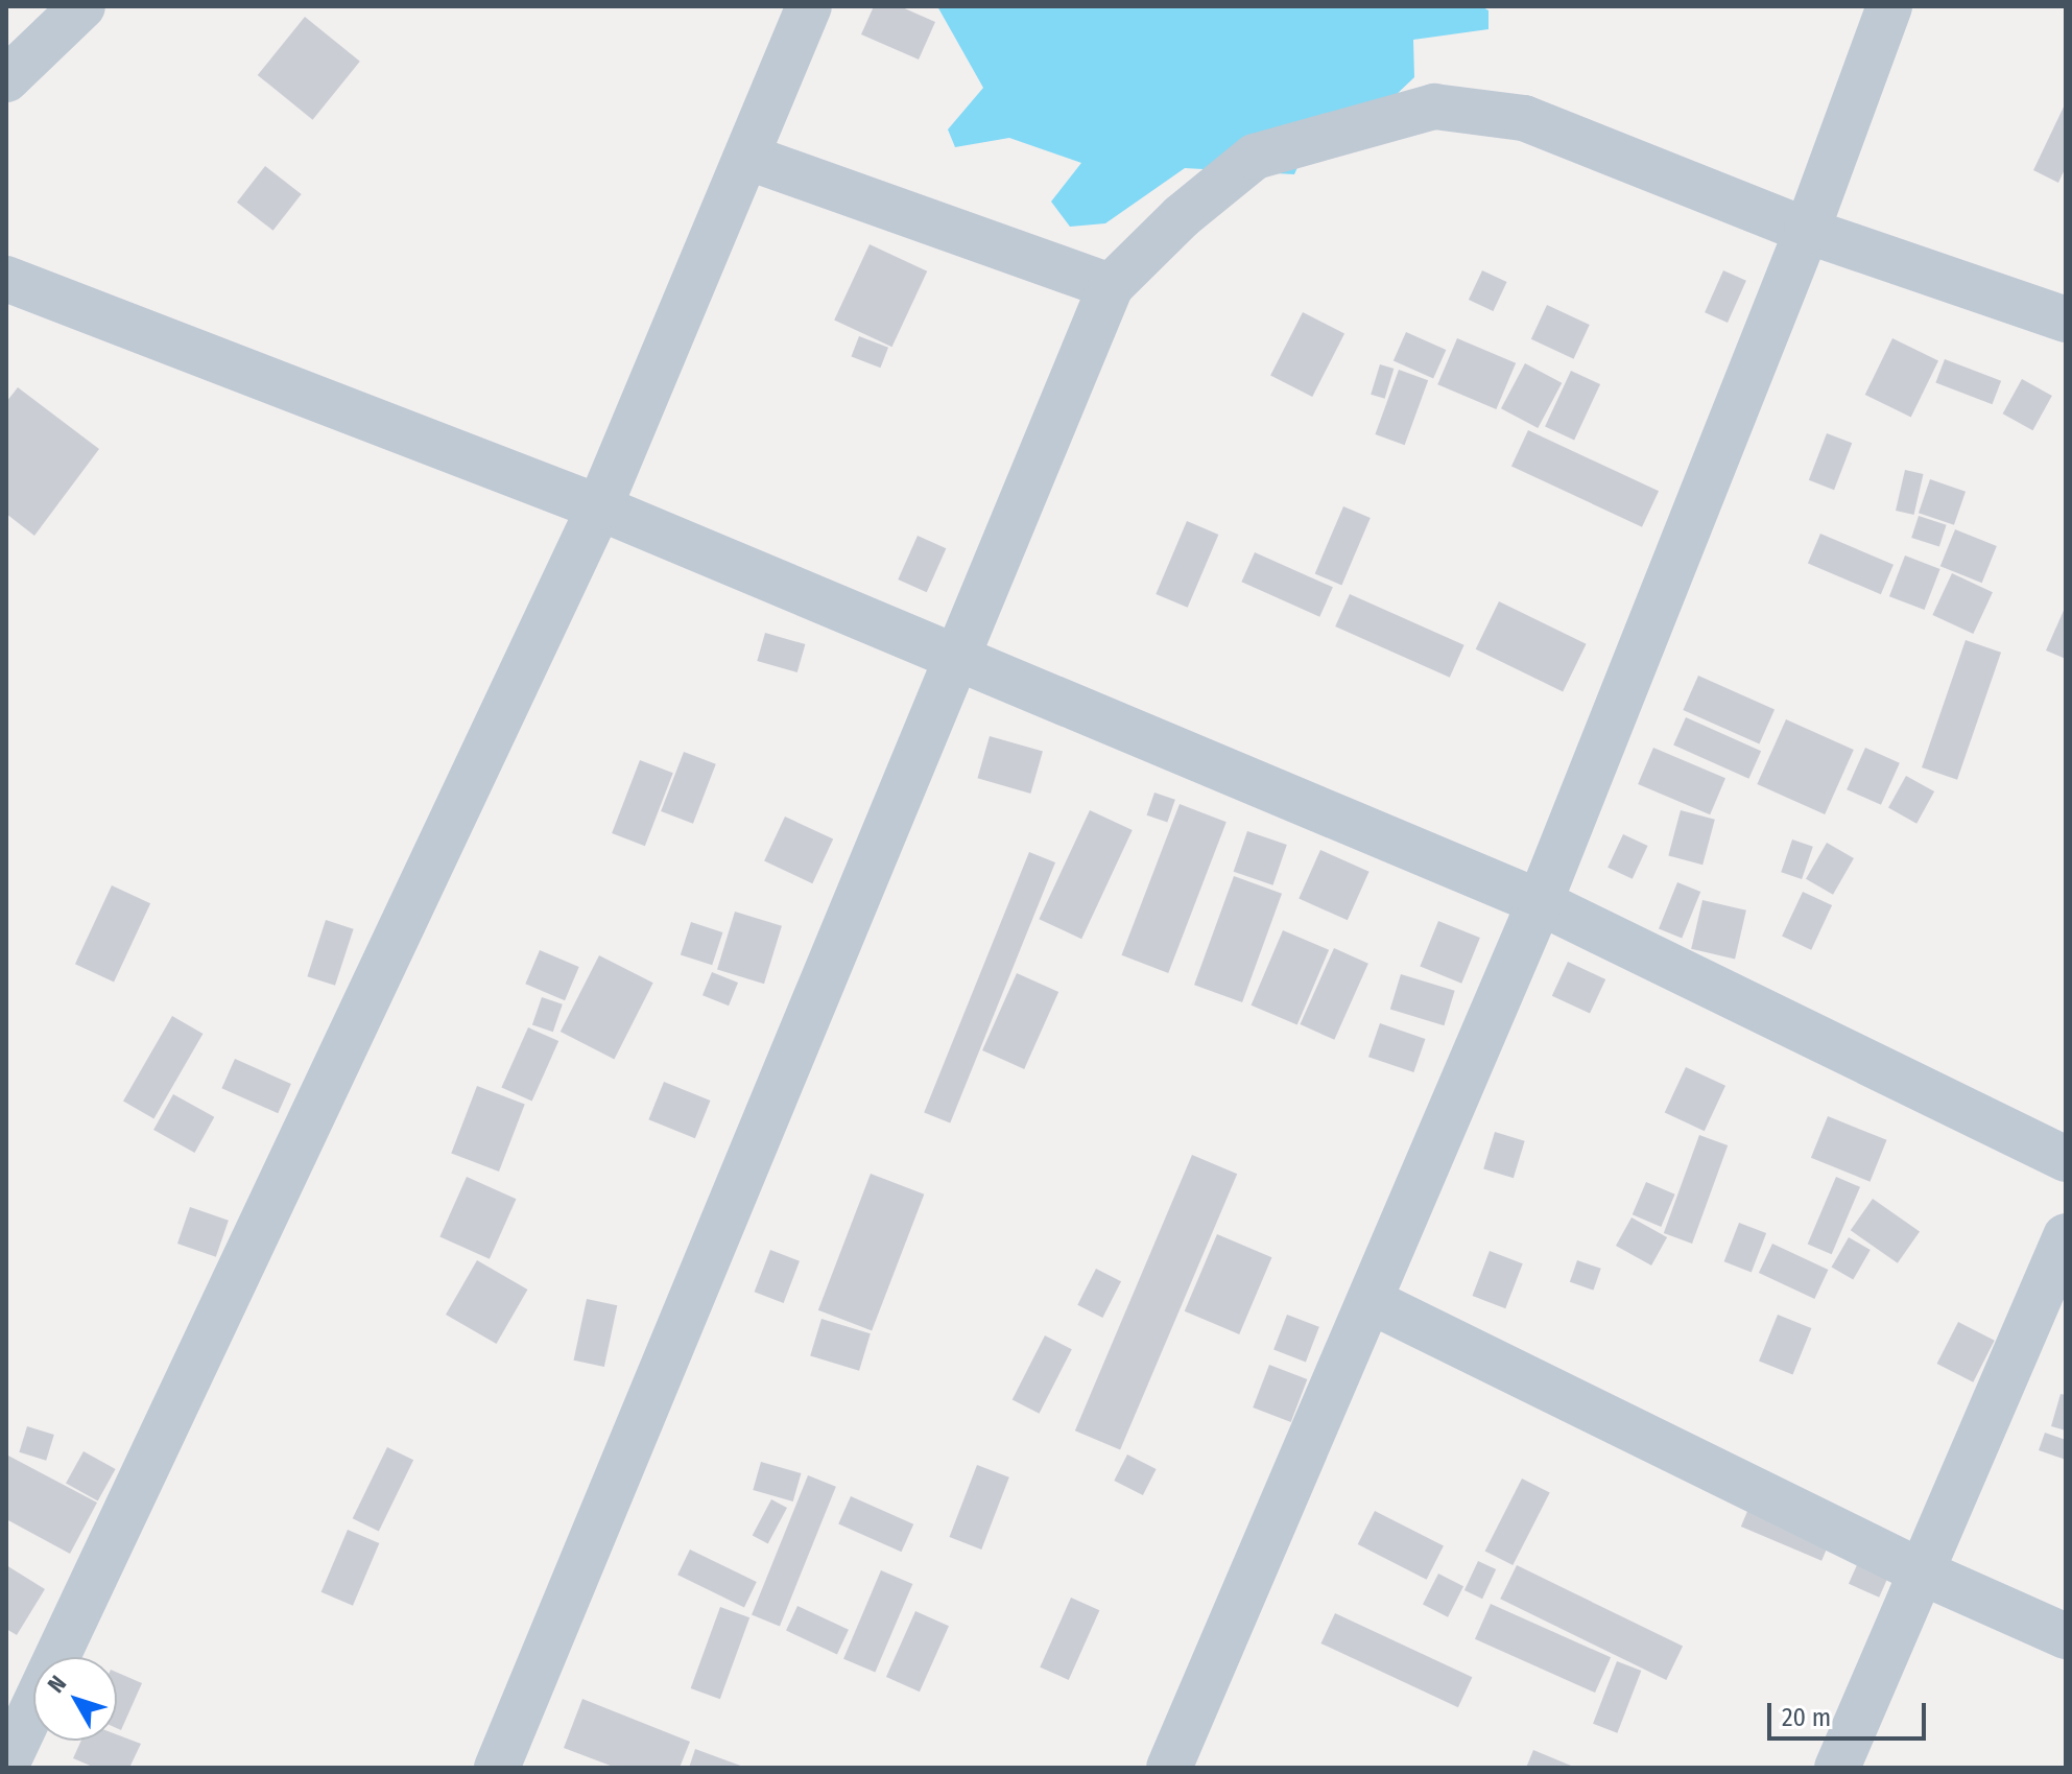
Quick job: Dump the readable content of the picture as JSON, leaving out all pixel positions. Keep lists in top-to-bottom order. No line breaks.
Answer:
{"scale_bar":"20 m","north":"top left"}
